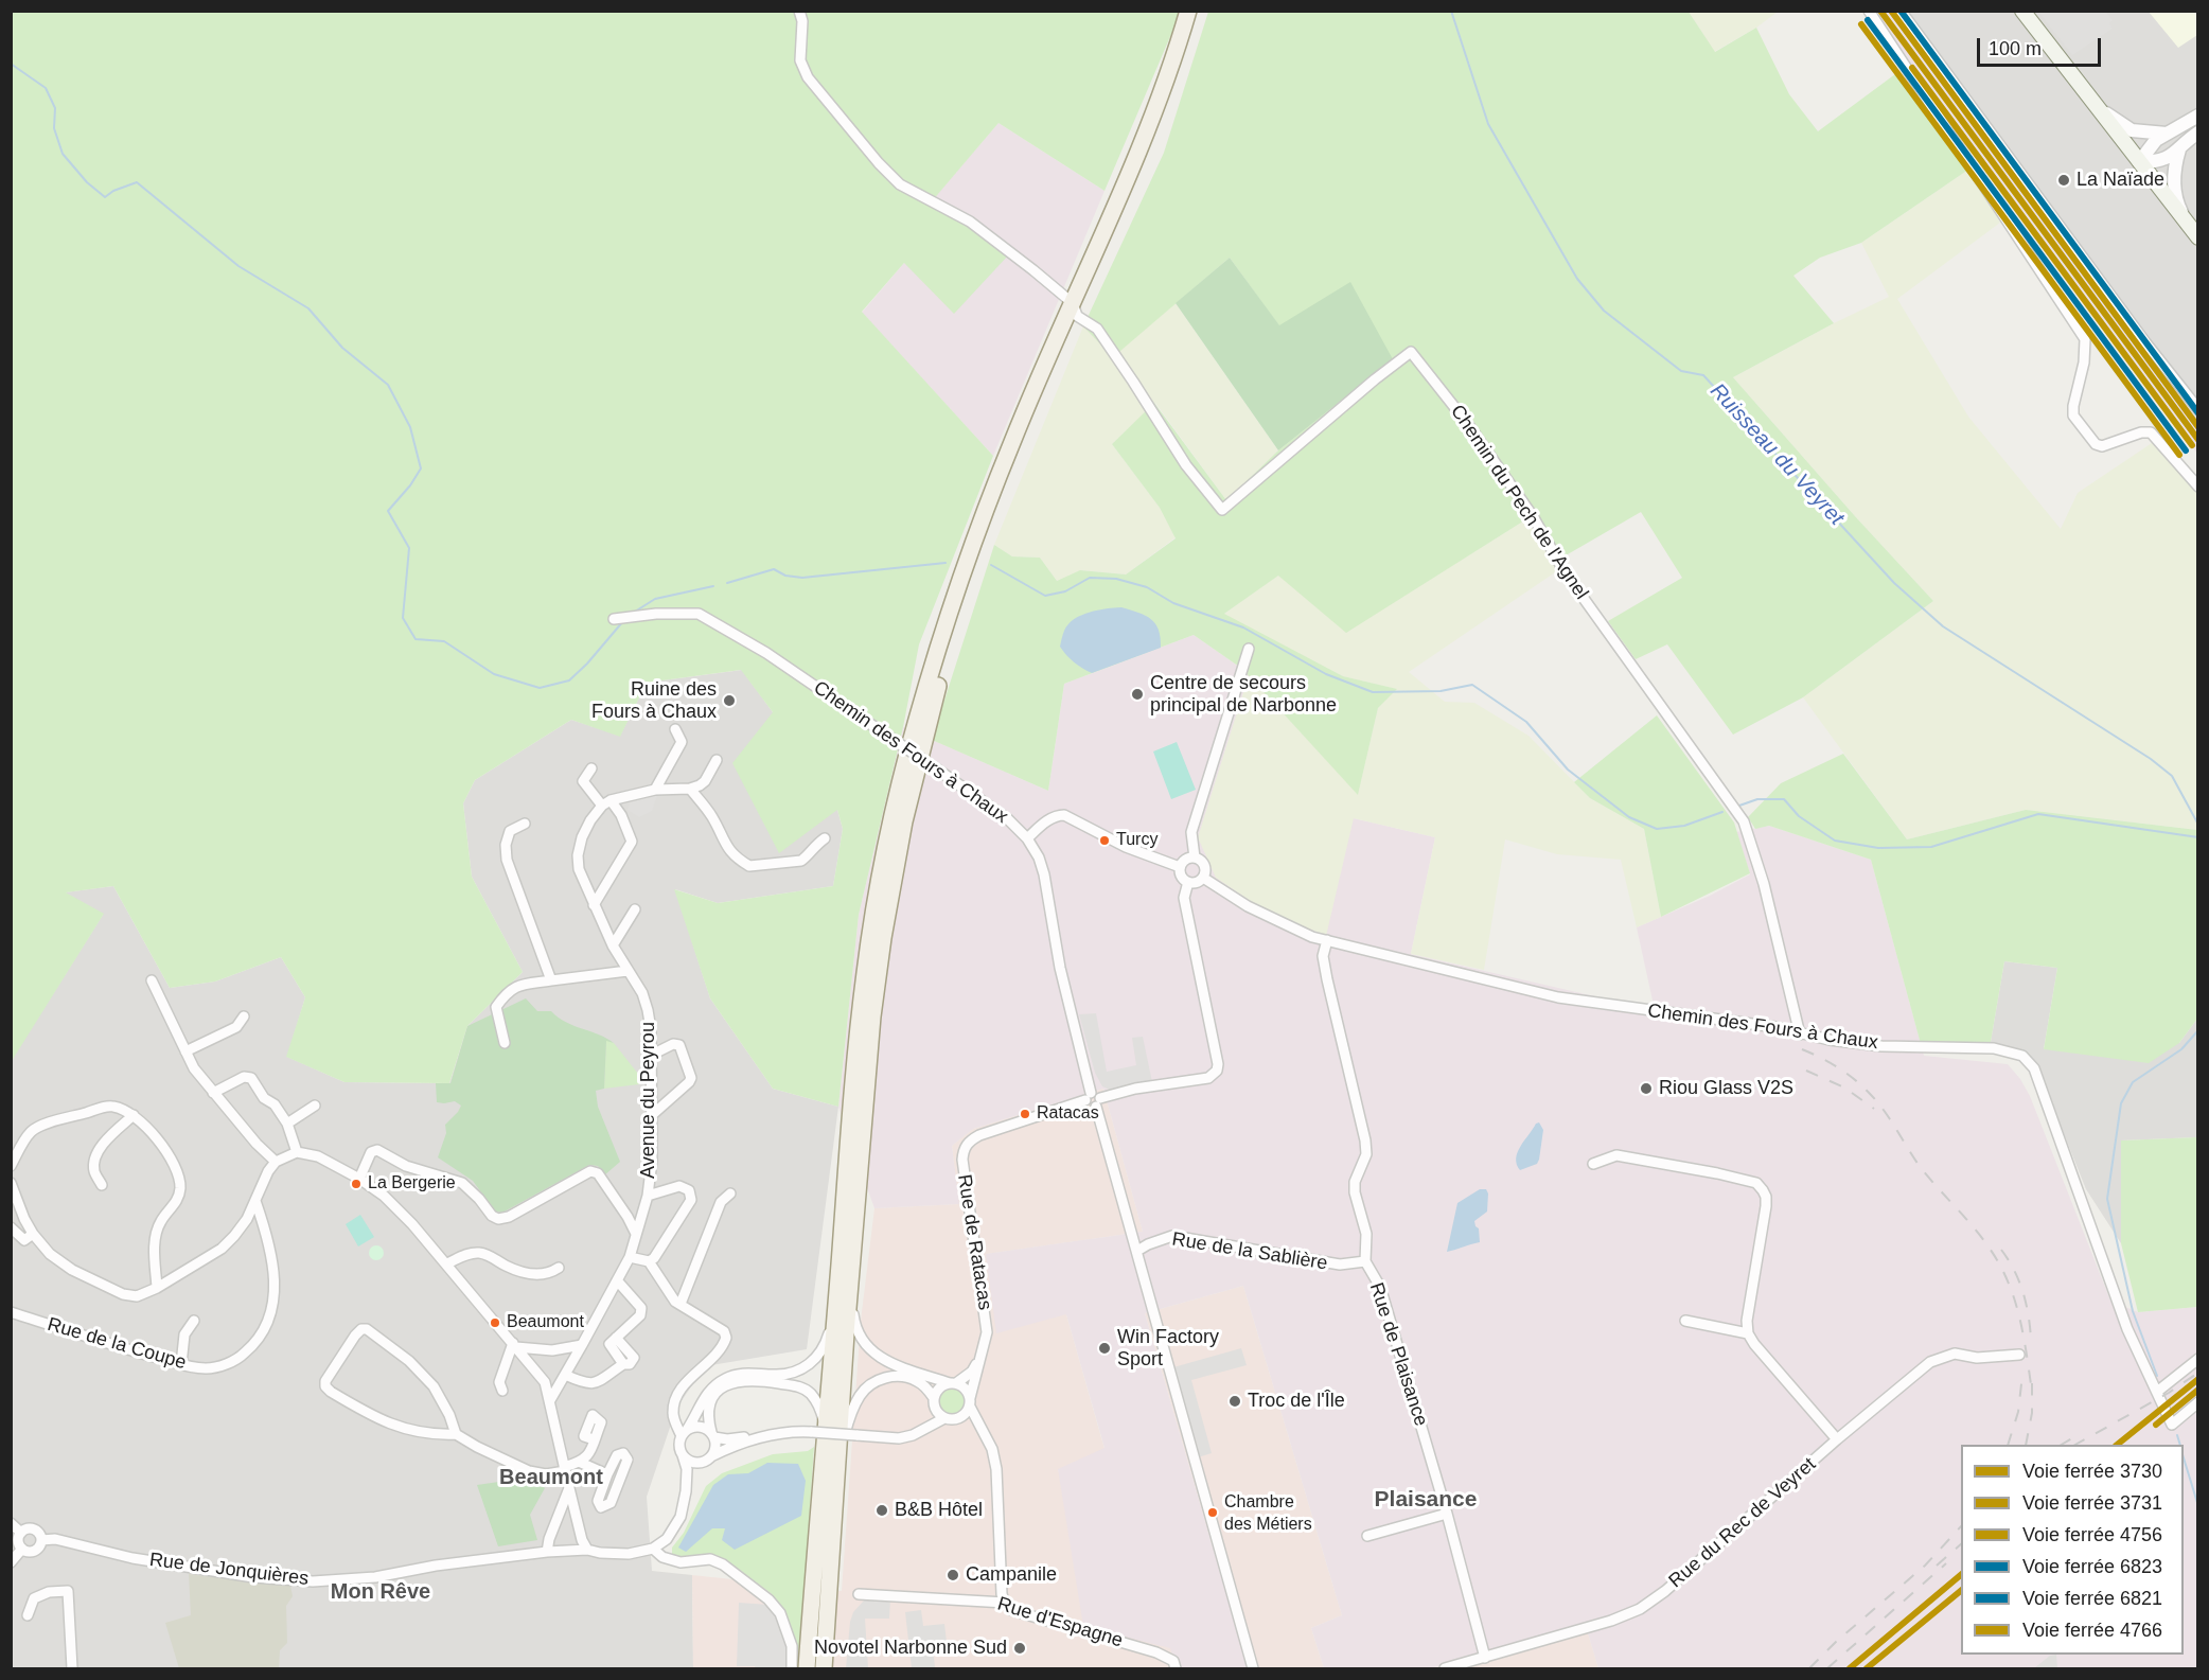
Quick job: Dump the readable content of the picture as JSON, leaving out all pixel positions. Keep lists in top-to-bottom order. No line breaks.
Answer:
{"streets":{"street":["Chemin du Pech de l'Agnel","Chemin des Fours à Chaux","Avenue du Peyrou","Rue de Ratacas","Rue de la Sablière","Rue de la Coupe","Rue de Plaisance","Rue du Rec de Veyret","Rue de Jonquières","Rue d'Espagne"]},"crossings":[["Chemin du Pech de l'Agnel","Chemin des Fours à Chaux"],["Chemin des Fours à Chaux","Rue de Ratacas"],["Chemin des Fours à Chaux","Rue de la Sablière"],["Chemin des Fours à Chaux","Rue de Plaisance"],["Rue de la Sablière","Rue de Plaisance"],["Rue de Plaisance","Rue du Rec de Veyret"]],"districts":["Beaumont","Plaisance","Mon Rêve"],"water":["Ruisseau du Veyret"],"places":["La Naïade","Centre de secours principal de Narbonne","Ruine des Fours à Chaux","Turcy","Riou Glass V2S","Ratacas","La Bergerie","Beaumont","Win Factory Sport","Troc de l'Île","B&B Hôtel","Chambre des Métiers","Campanile","Novotel Narbonne Sud"],"lines":["rail line 3730","rail line 4756","rail line 6821","rail line 6823","rail line 4766","rail line 3731"],"legend":["Voie ferrée 3730","Voie ferrée 3731","Voie ferrée 4756","Voie ferrée 6823","Voie ferrée 6821","Voie ferrée 4766"],"scale_bar":"100 m"}
